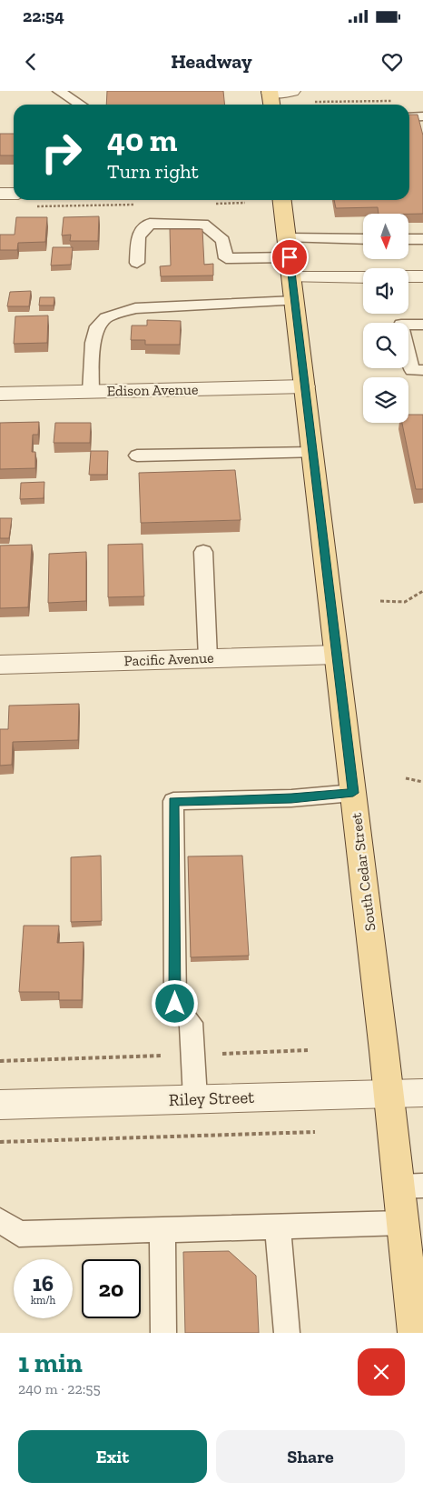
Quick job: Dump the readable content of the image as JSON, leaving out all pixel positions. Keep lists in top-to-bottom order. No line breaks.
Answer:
{"streets":{"main road":["South Cedar Street"],"street":["Edison Avenue","Pacific Avenue","Riley Street"]},"crossings":[["Edison Avenue","South Cedar Street"],["Pacific Avenue","South Cedar Street"],["South Cedar Street","Riley Street"]],"north":"bottom","page":{"status":"22:54","header":"Headway","turn":["40 m","Turn right"],"speed":"16 km/h","limit":"20","heading":["1 min","240 m · 22:55"],"buttons":["Exit","Share"]}}
